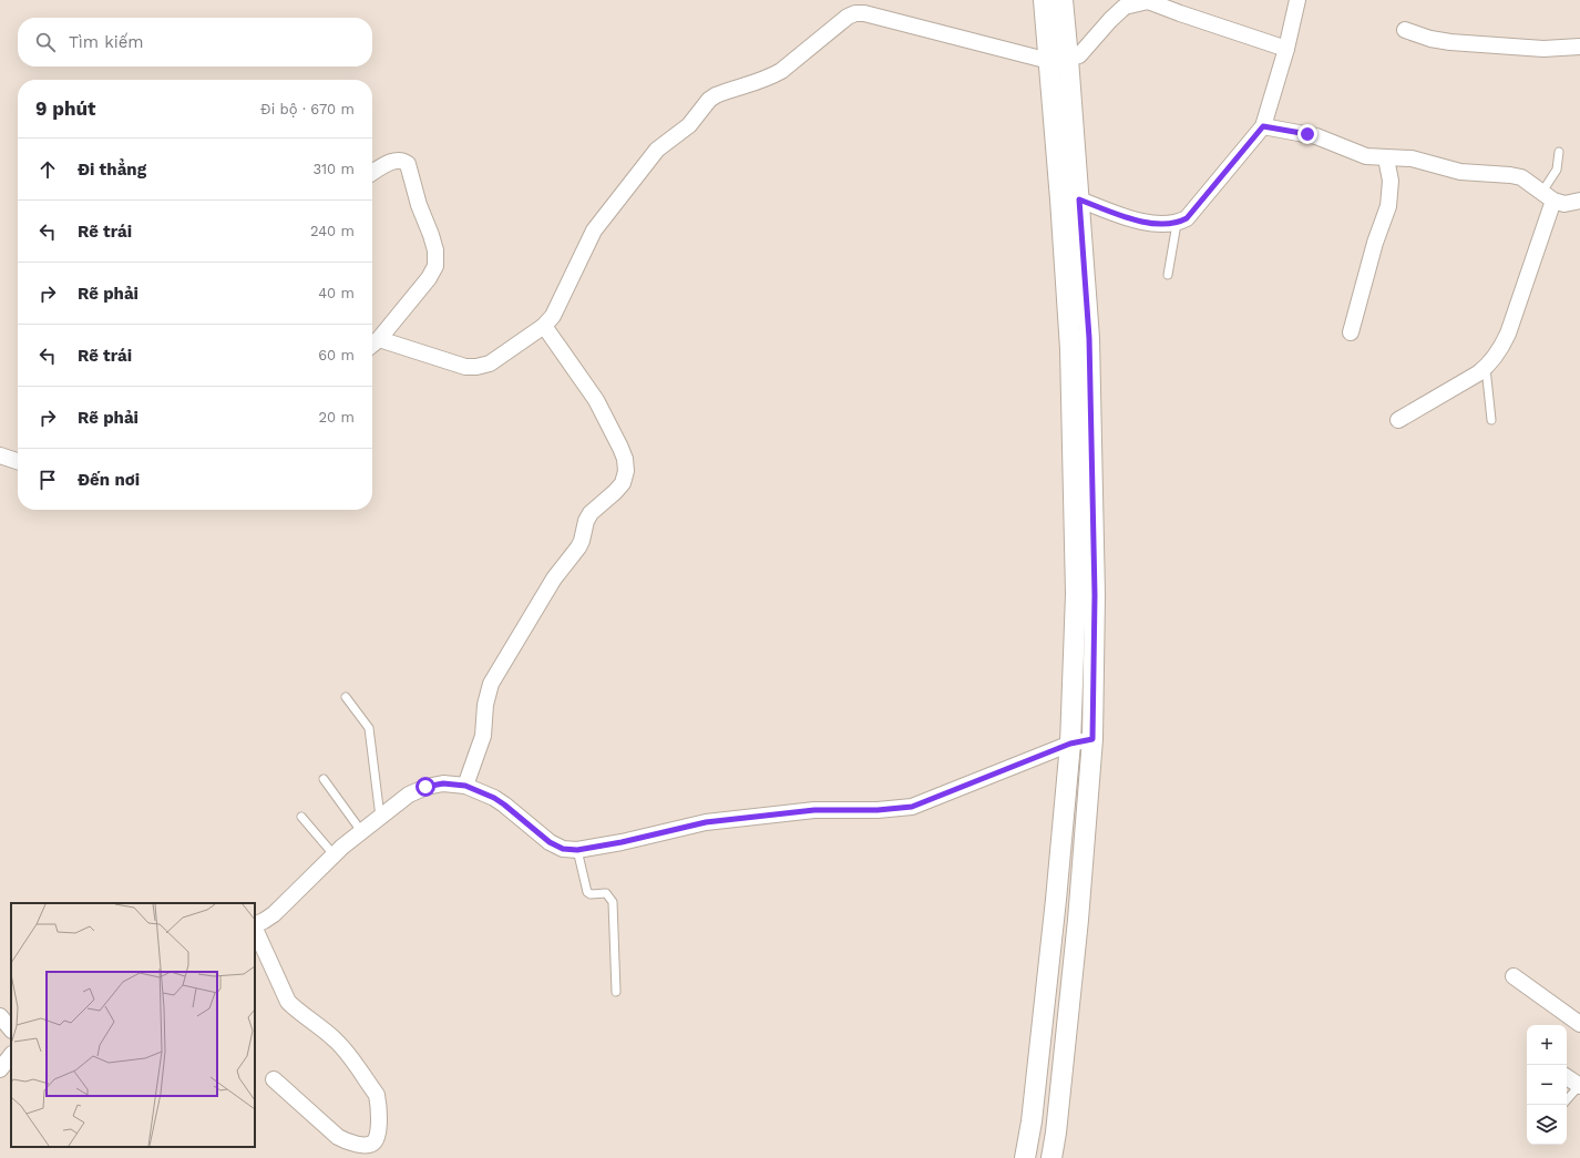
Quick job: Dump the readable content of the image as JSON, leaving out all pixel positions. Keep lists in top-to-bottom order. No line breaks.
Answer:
{"page":{"search":"Tìm kiếm","heading":["9 phút","Đi bộ · 670 m"],"list":[["Đi thẳng","310 m"],["Rẽ trái","240 m"],["Rẽ phải","40 m"],["Rẽ trái","60 m"],["Rẽ phải","20 m"],"Đến nơi"],"map_buttons":["+","−"]}}
